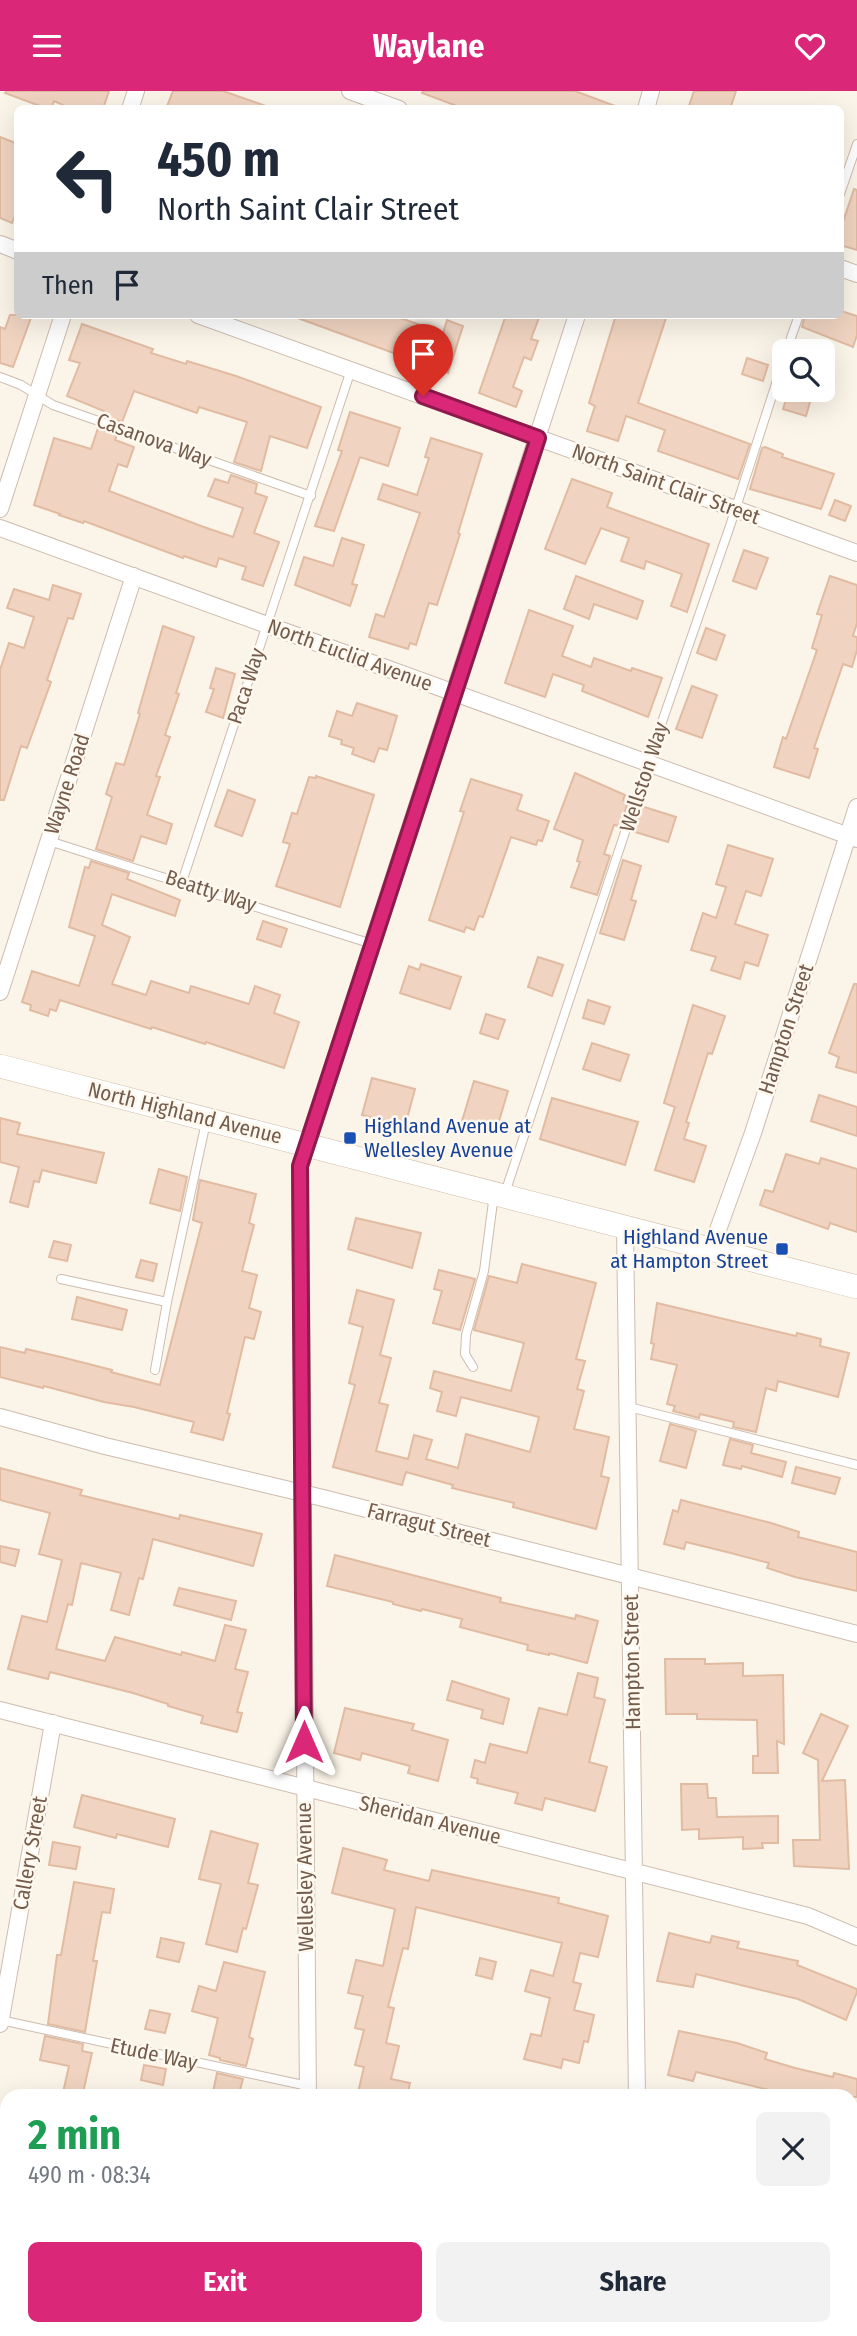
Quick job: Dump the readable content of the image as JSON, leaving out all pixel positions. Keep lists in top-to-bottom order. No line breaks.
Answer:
{"streets":{"main road":["North Highland Avenue"],"street":["North Saint Clair Street","North Euclid Avenue","Wayne Road","Hampton Street","Farragut Street","Sheridan Avenue","Callery Street","Wellesley Avenue"],"lane":["Casanova Way","Paca Way","Wellston Way","Beatty Way","Etude Way"]},"crossings":[["Casanova Way","Paca Way"],["North Saint Clair Street","Paca Way"],["North Saint Clair Street","Wellston Way"],["North Saint Clair Street","Wellesley Avenue"],["North Euclid Avenue","Paca Way"],["North Euclid Avenue","Wellston Way"],["North Euclid Avenue","Wayne Road"],["North Euclid Avenue","Hampton Street"],["North Euclid Avenue","Wellesley Avenue"],["Paca Way","Beatty Way"],["Wellston Way","North Highland Avenue"],["Wayne Road","Beatty Way"],["Beatty Way","Wellesley Avenue"],["Hampton Street","North Highland Avenue"],["Hampton Street","Farragut Street"],["Hampton Street","Sheridan Avenue"],["North Highland Avenue","Wellesley Avenue"],["Farragut Street","Wellesley Avenue"],["Sheridan Avenue","Callery Street"],["Sheridan Avenue","Wellesley Avenue"],["Callery Street","Etude Way"]],"places":{"transit":["Highland Avenue at Wellesley Avenue","Highland Avenue at Hampton Street"]},"page":{"header":"Waylane","turn":["450 m","North Saint Clair Street"],"then":"Then","heading":["2 min","490 m · 08:34"],"buttons":["Exit","Share"]}}
